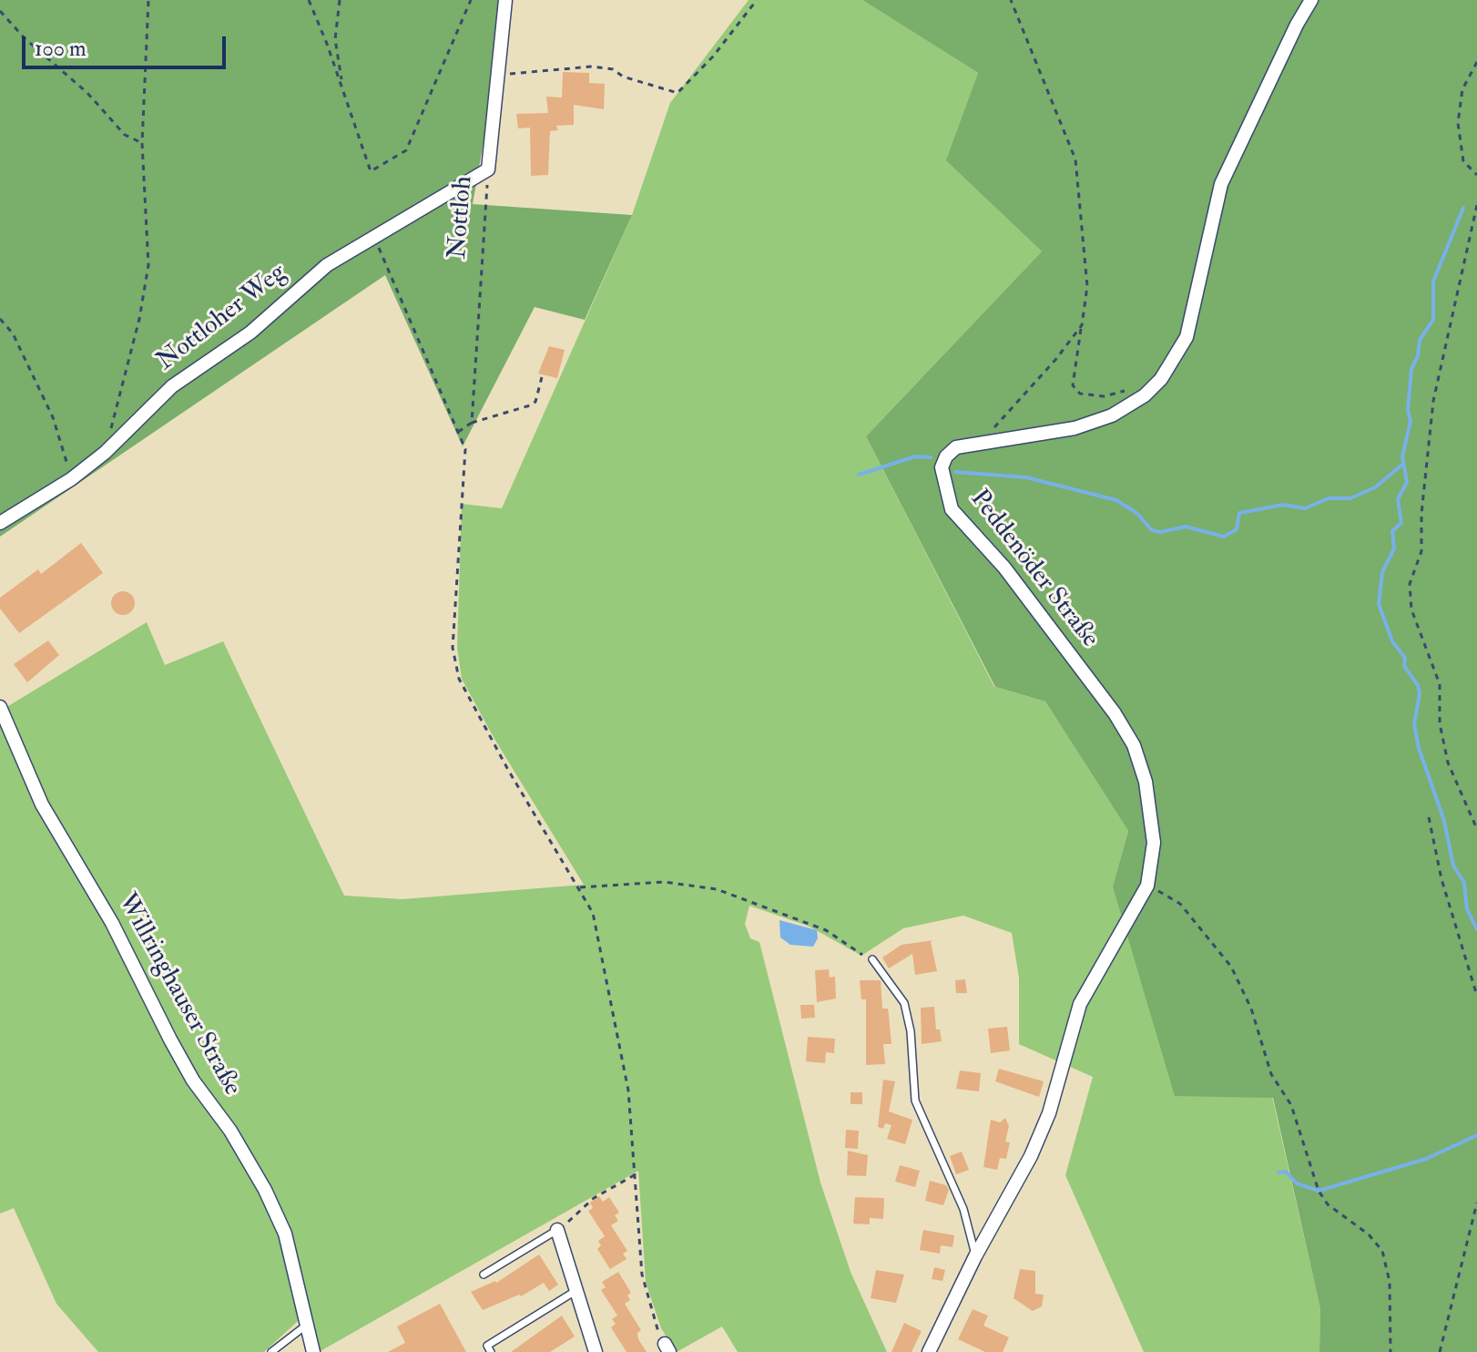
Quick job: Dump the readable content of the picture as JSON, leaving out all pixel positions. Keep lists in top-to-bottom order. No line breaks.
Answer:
{"streets":{"street":["Nottloh","Nottloher Weg","Peddenöder Straße","Willringhauser Straße"]},"crossings":[["Nottloh","Nottloher Weg"]],"scale_bar":"100 m"}
